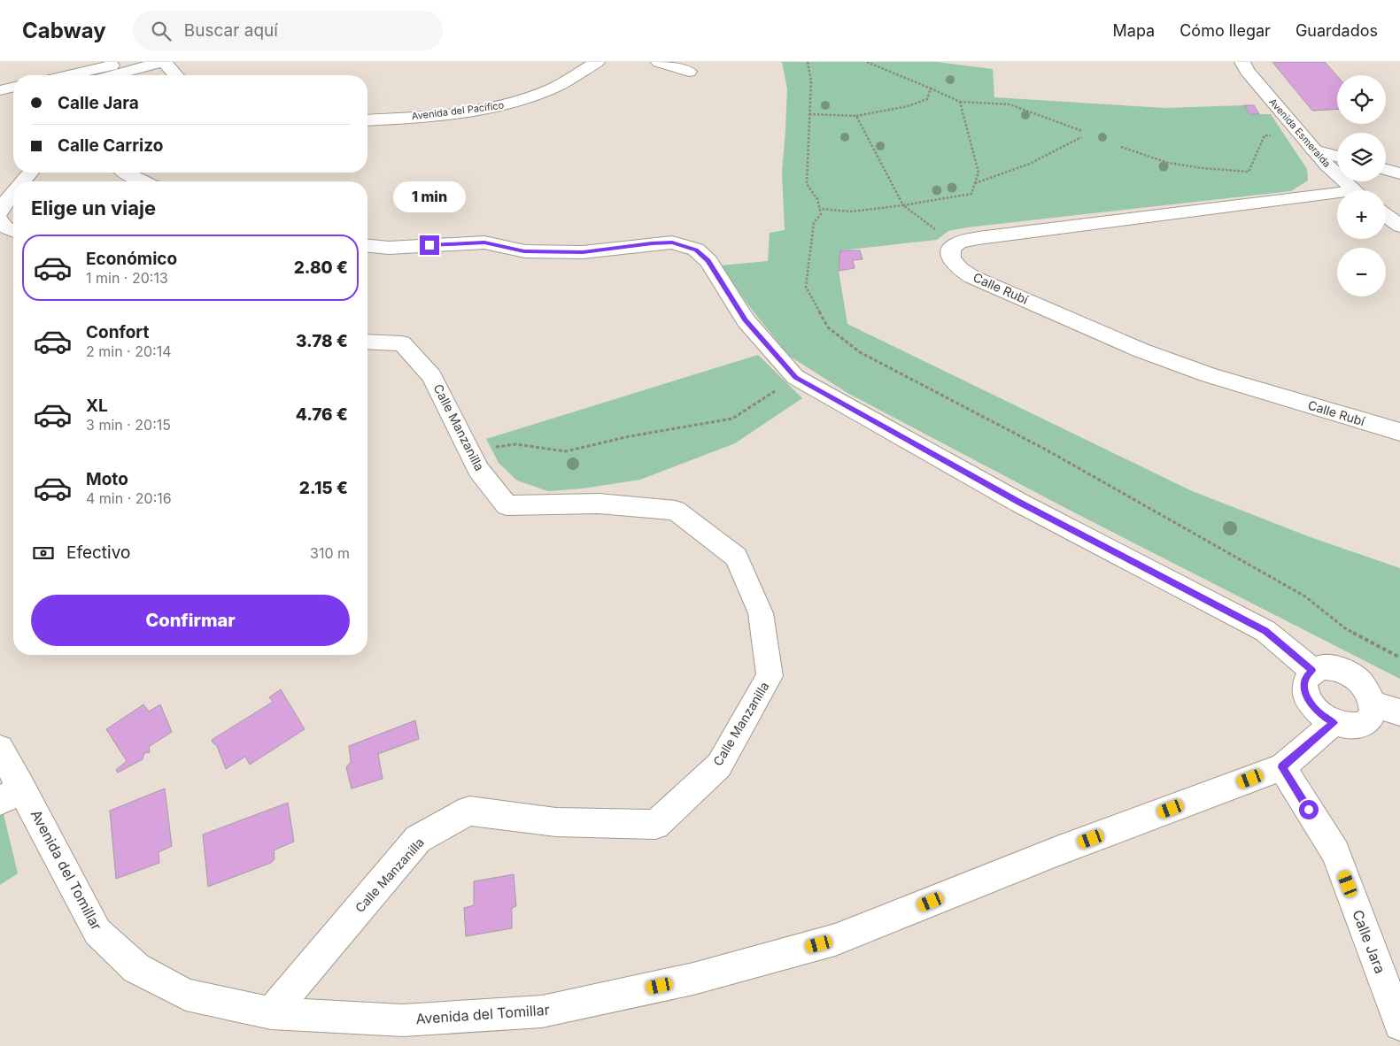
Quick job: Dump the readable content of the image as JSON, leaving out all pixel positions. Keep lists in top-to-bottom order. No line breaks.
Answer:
{"streets":{"street":["Avenida del Pacífico","Avenida Esmeralda","Calle Rubí","Calle Manzanilla","Avenida del Tomillar","Calle Jara"]},"crossings":[["Calle Manzanilla","Avenida del Tomillar"],["Avenida del Tomillar","Calle Jara"]],"page":{"header":"Cabway","search":"Buscar aquí","nav":["Mapa","Cómo llegar","Guardados"],"map_buttons":["+","−"],"banner":["Calle Jara","Calle Carrizo"],"bubble":"1 min","heading":"Elige un viaje","list":[{"name":"Económico","note":"1 min · 20:13","value":"2.80 €"},{"name":"Confort","note":"2 min · 20:14","value":"3.78 €"},{"name":"XL","note":"3 min · 20:15","value":"4.76 €"},{"name":"Moto","note":"4 min · 20:16","value":"2.15 €"}],"pay":["Efectivo","310 m"],"buttons":"Confirmar"}}
